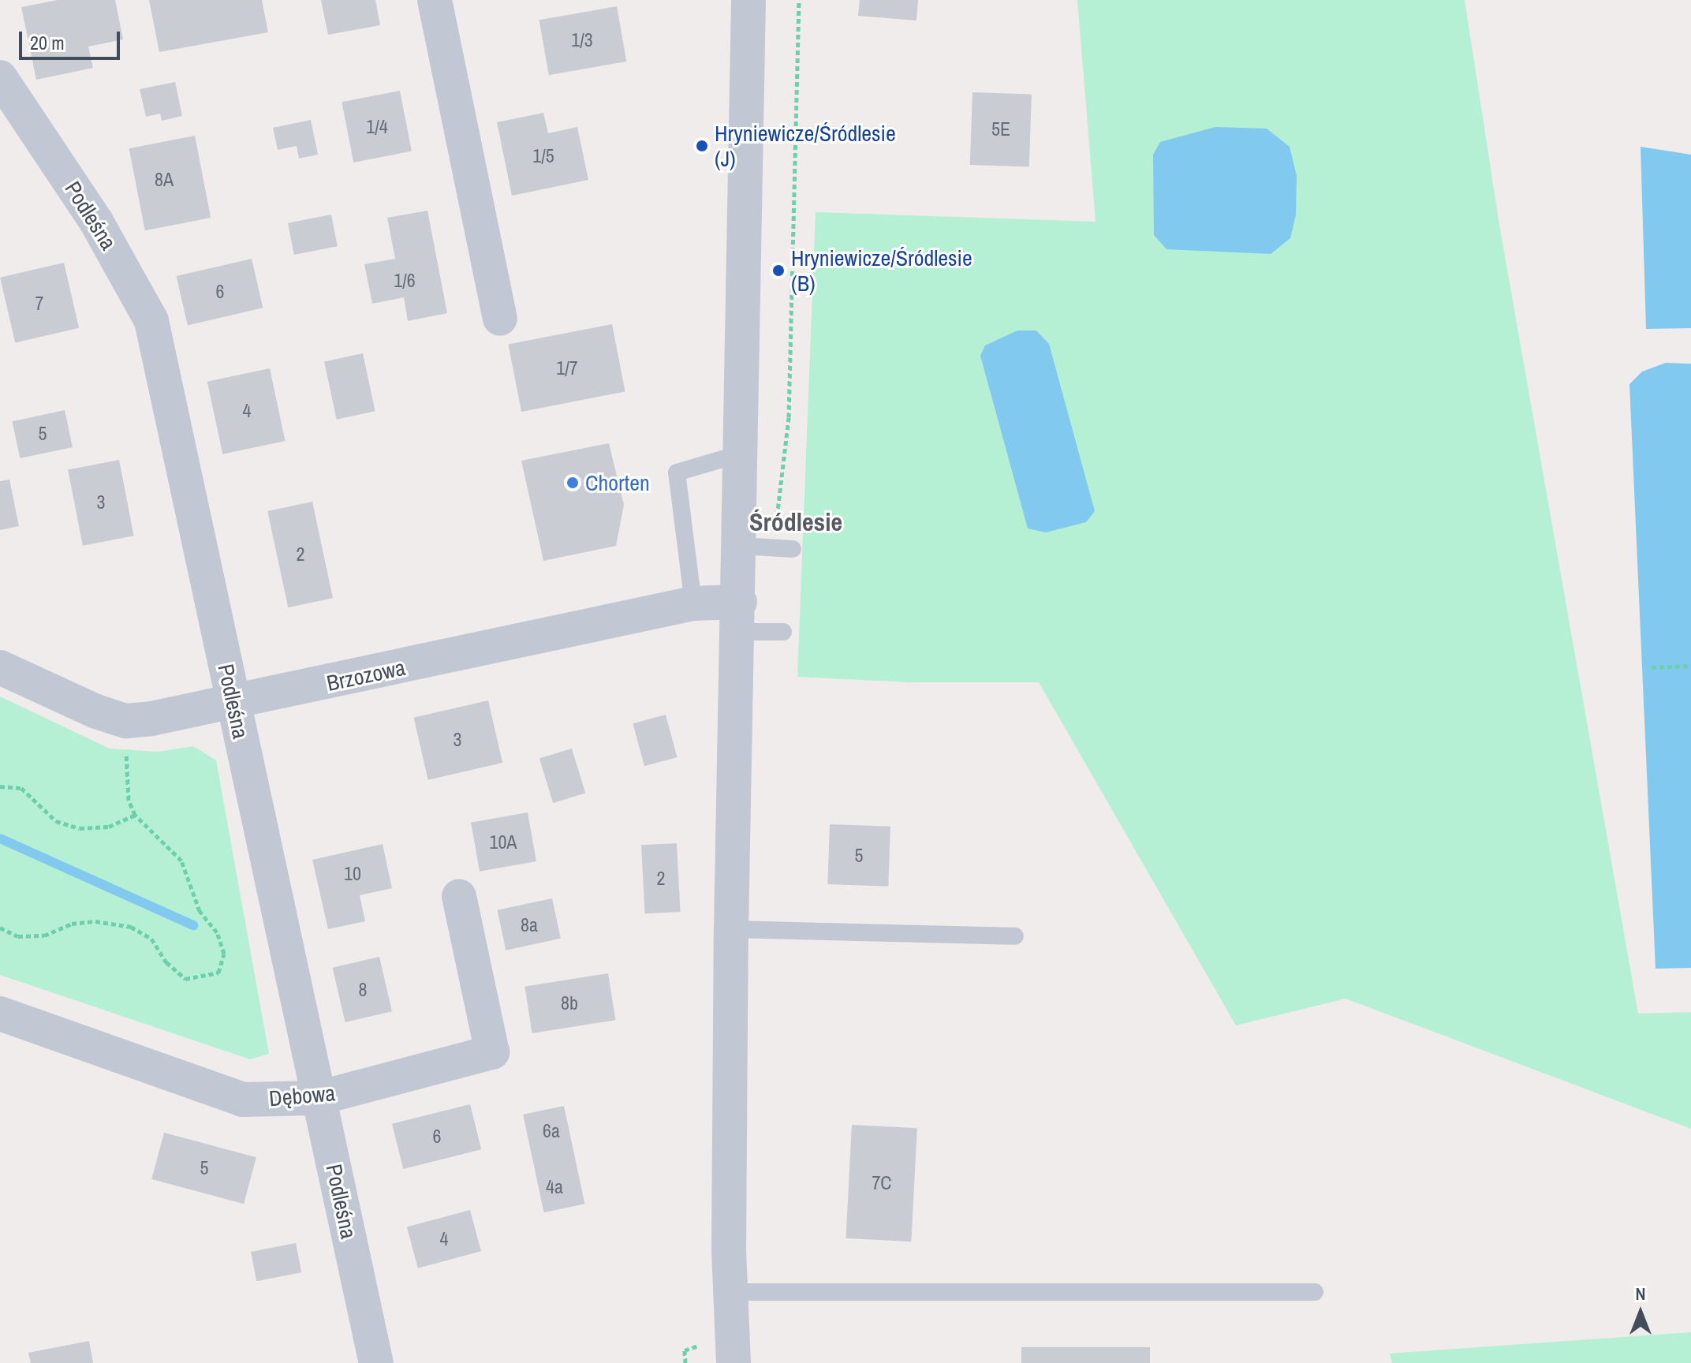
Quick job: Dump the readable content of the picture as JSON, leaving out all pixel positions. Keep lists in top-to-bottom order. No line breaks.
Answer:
{"streets":{"street":["Podleśna","Brzozowa","Dębowa"]},"crossings":[["Podleśna","Brzozowa"],["Podleśna","Dębowa"]],"districts":["Śródlesie"],"places":["Hryniewicze/Śródlesie (J)","Hryniewicze/Śródlesie (B)","Chorten"],"house_numbers":["1/3","1/4","5E","1/5","8A","1/6","6","7","1/7","4","5","3","2","3","10A","5","10","2","8a","8","8b","6a","6","5","7C","4a","4"],"scale_bar":"20 m","north":"top"}
